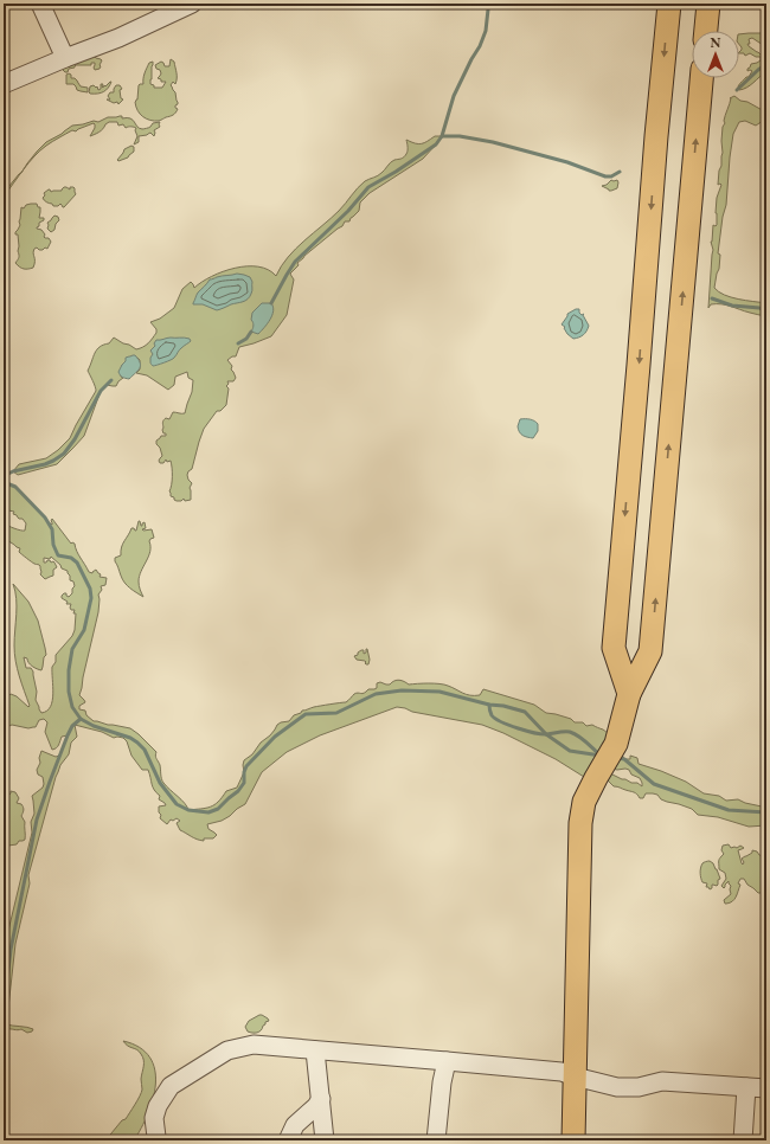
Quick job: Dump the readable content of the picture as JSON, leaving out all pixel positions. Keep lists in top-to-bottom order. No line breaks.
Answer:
{"north":"top"}
